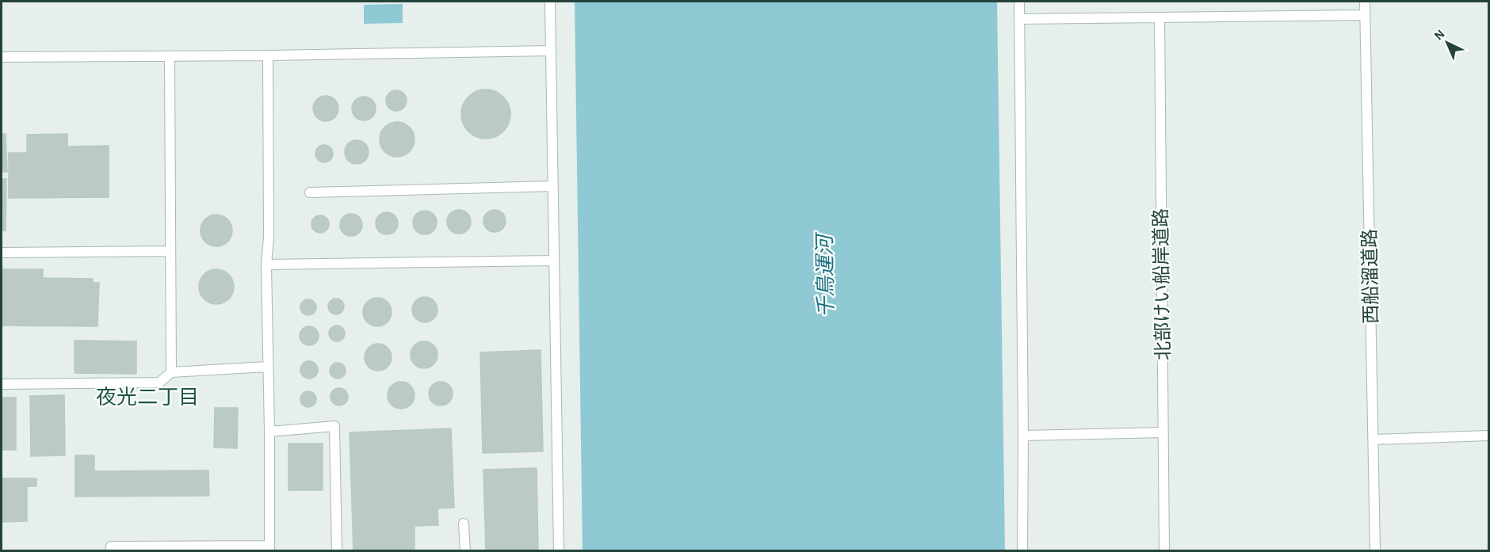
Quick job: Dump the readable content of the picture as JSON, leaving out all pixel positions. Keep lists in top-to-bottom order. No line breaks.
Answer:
{"streets":{"lane":["西船溜道路","北部けい船岸道路"]},"districts":["夜光二丁目"],"water":["千鳥運河"],"north":"top left"}
